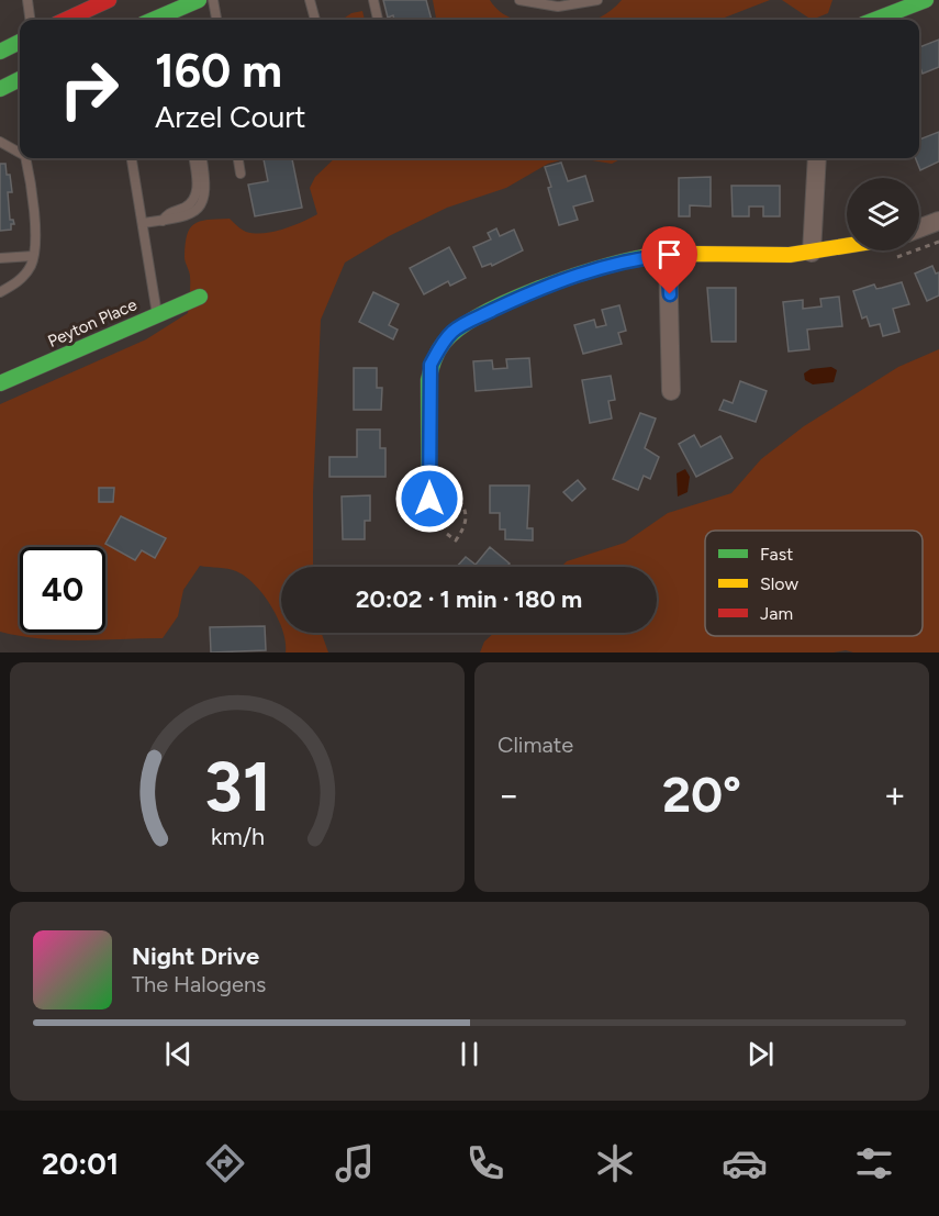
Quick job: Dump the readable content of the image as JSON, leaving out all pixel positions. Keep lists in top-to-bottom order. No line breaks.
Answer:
{"streets":{"street":["Peyton Place"]},"legend":["Fast","Slow","Jam"],"page":{"turn":["160 m","Arzel Court"],"limit":"40","trip":"20:02 · 1 min · 180 m","tile":"Climate","heat":["−","20°","+"],"song":["Night Drive","The Halogens"],"tabs":"20:01","gauge":["31","km/h"]}}
